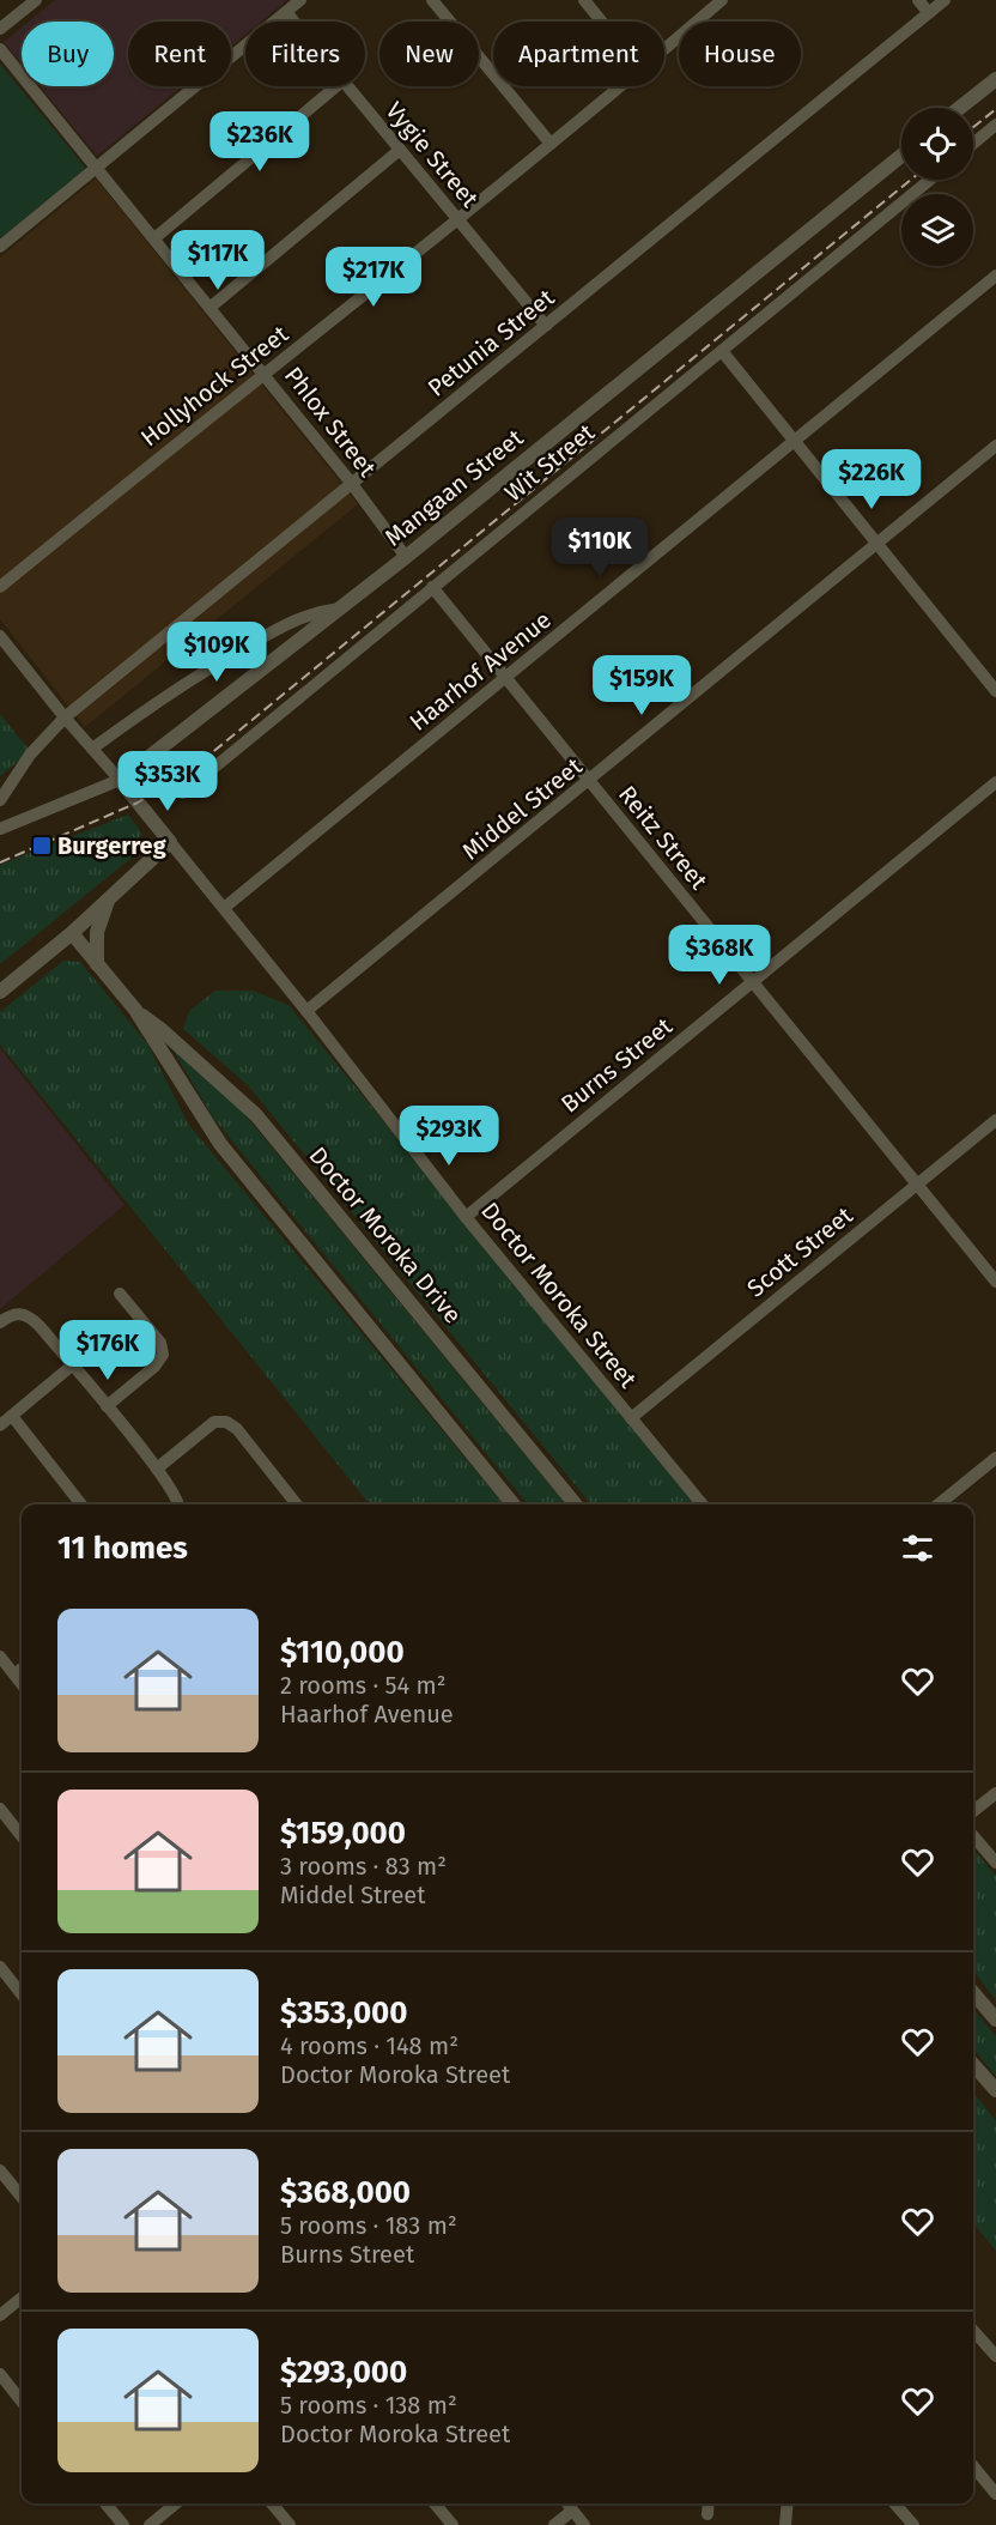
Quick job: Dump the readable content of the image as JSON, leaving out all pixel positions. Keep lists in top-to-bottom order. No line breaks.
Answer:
{"streets":{"street":["Vygie Street","Petunia Street","Hollyhock Street","Phlox Street","Wit Street","Mangaan Street","Haarhof Avenue","Middel Street","Reitz Street","Burns Street","Doctor Moroka Drive","Scott Street","Doctor Moroka Street"]},"crossings":[["Vygie Street","Petunia Street"],["Vygie Street","Hollyhock Street"],["Petunia Street","Phlox Street"],["Hollyhock Street","Phlox Street"],["Phlox Street","Mangaan Street"],["Wit Street","Reitz Street"],["Mangaan Street","Doctor Moroka Street"],["Haarhof Avenue","Reitz Street"],["Haarhof Avenue","Doctor Moroka Street"],["Middel Street","Reitz Street"],["Middel Street","Doctor Moroka Street"],["Reitz Street","Burns Street"],["Reitz Street","Scott Street"],["Burns Street","Doctor Moroka Street"],["Scott Street","Doctor Moroka Street"]],"places":{"transit":["Burgerreg"]},"page":{"chip":["Buy","Rent","Filters","New","Apartment","House"],"price":["$236K","$117K","$217K","$226K","$110K","$109K","$159K","$353K","$368K","$293K","$176K"],"heading":"11 homes","list":[{"name":"$110,000","note":"2 rooms · 54 m² · Haarhof Avenue"},{"name":"$159,000","note":"3 rooms · 83 m² · Middel Street"},{"name":"$353,000","note":"4 rooms · 148 m² · Doctor Moroka Street"},{"name":"$368,000","note":"5 rooms · 183 m² · Burns Street"},{"name":"$293,000","note":"5 rooms · 138 m² · Doctor Moroka Street"}]}}
